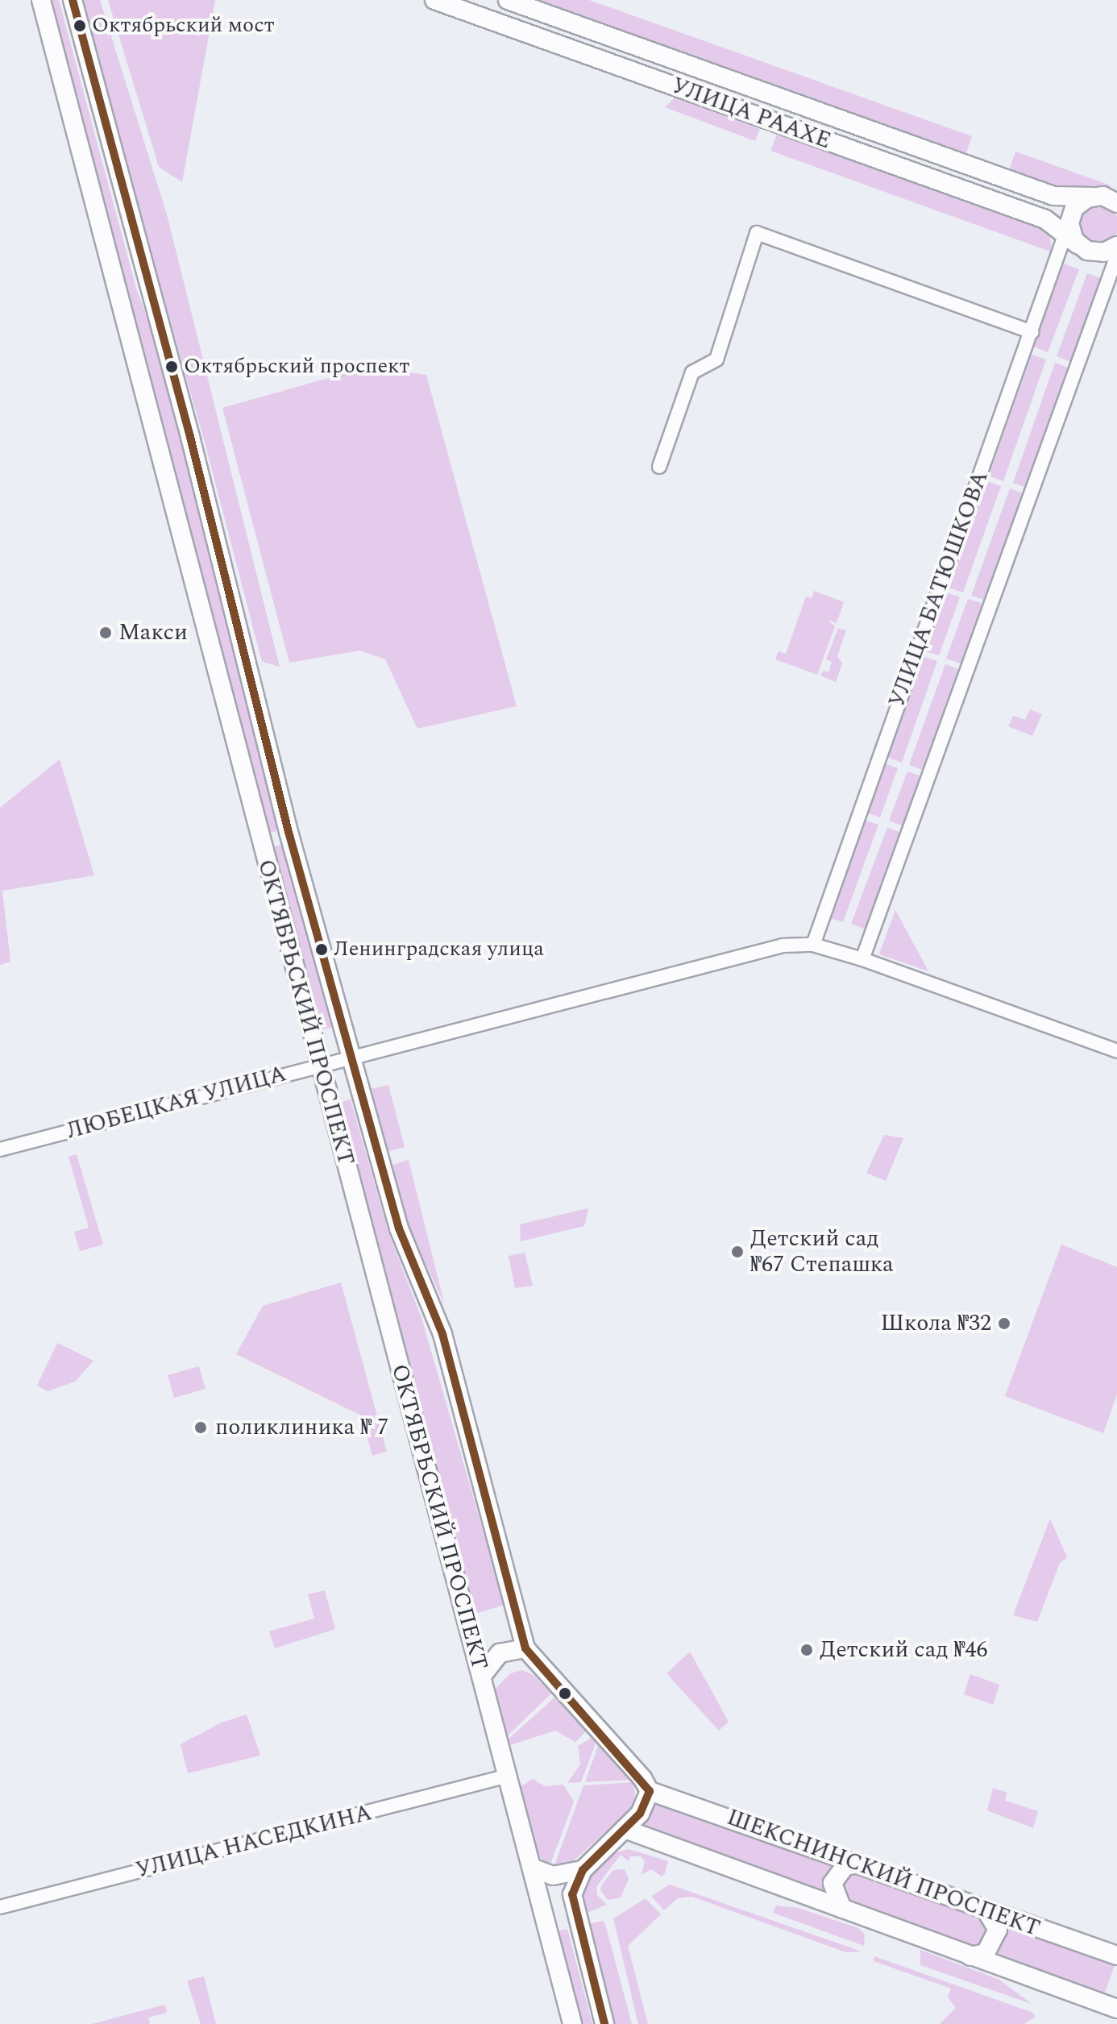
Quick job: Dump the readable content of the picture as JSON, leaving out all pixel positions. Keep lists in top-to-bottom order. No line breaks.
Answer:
{"streets":{"main road":["УЛИЦА РААХЕ","ОКТЯБРЬСКИЙ ПРОСПЕКТ","ШЕКСНИНСКИЙ ПРОСПЕКТ"],"street":["УЛИЦА БАТЮШКОВА","ЛЮБЕЦКАЯ УЛИЦА","УЛИЦА НАСЕДКИНА"]},"crossings":[["УЛИЦА РААХЕ","УЛИЦА БАТЮШКОВА"],["ОКТЯБРЬСКИЙ ПРОСПЕКТ","ЛЮБЕЦКАЯ УЛИЦА"],["ОКТЯБРЬСКИЙ ПРОСПЕКТ","УЛИЦА НАСЕДКИНА"],["ОКТЯБРЬСКИЙ ПРОСПЕКТ","ШЕКСНИНСКИЙ ПРОСПЕКТ"]],"places":["Октябрьский мост","Октябрьский проспект","Макси","Ленинградская улица","Детский сад №67 Степашка","Школа №32","поликлиника № 7","Детский сад №46"]}
